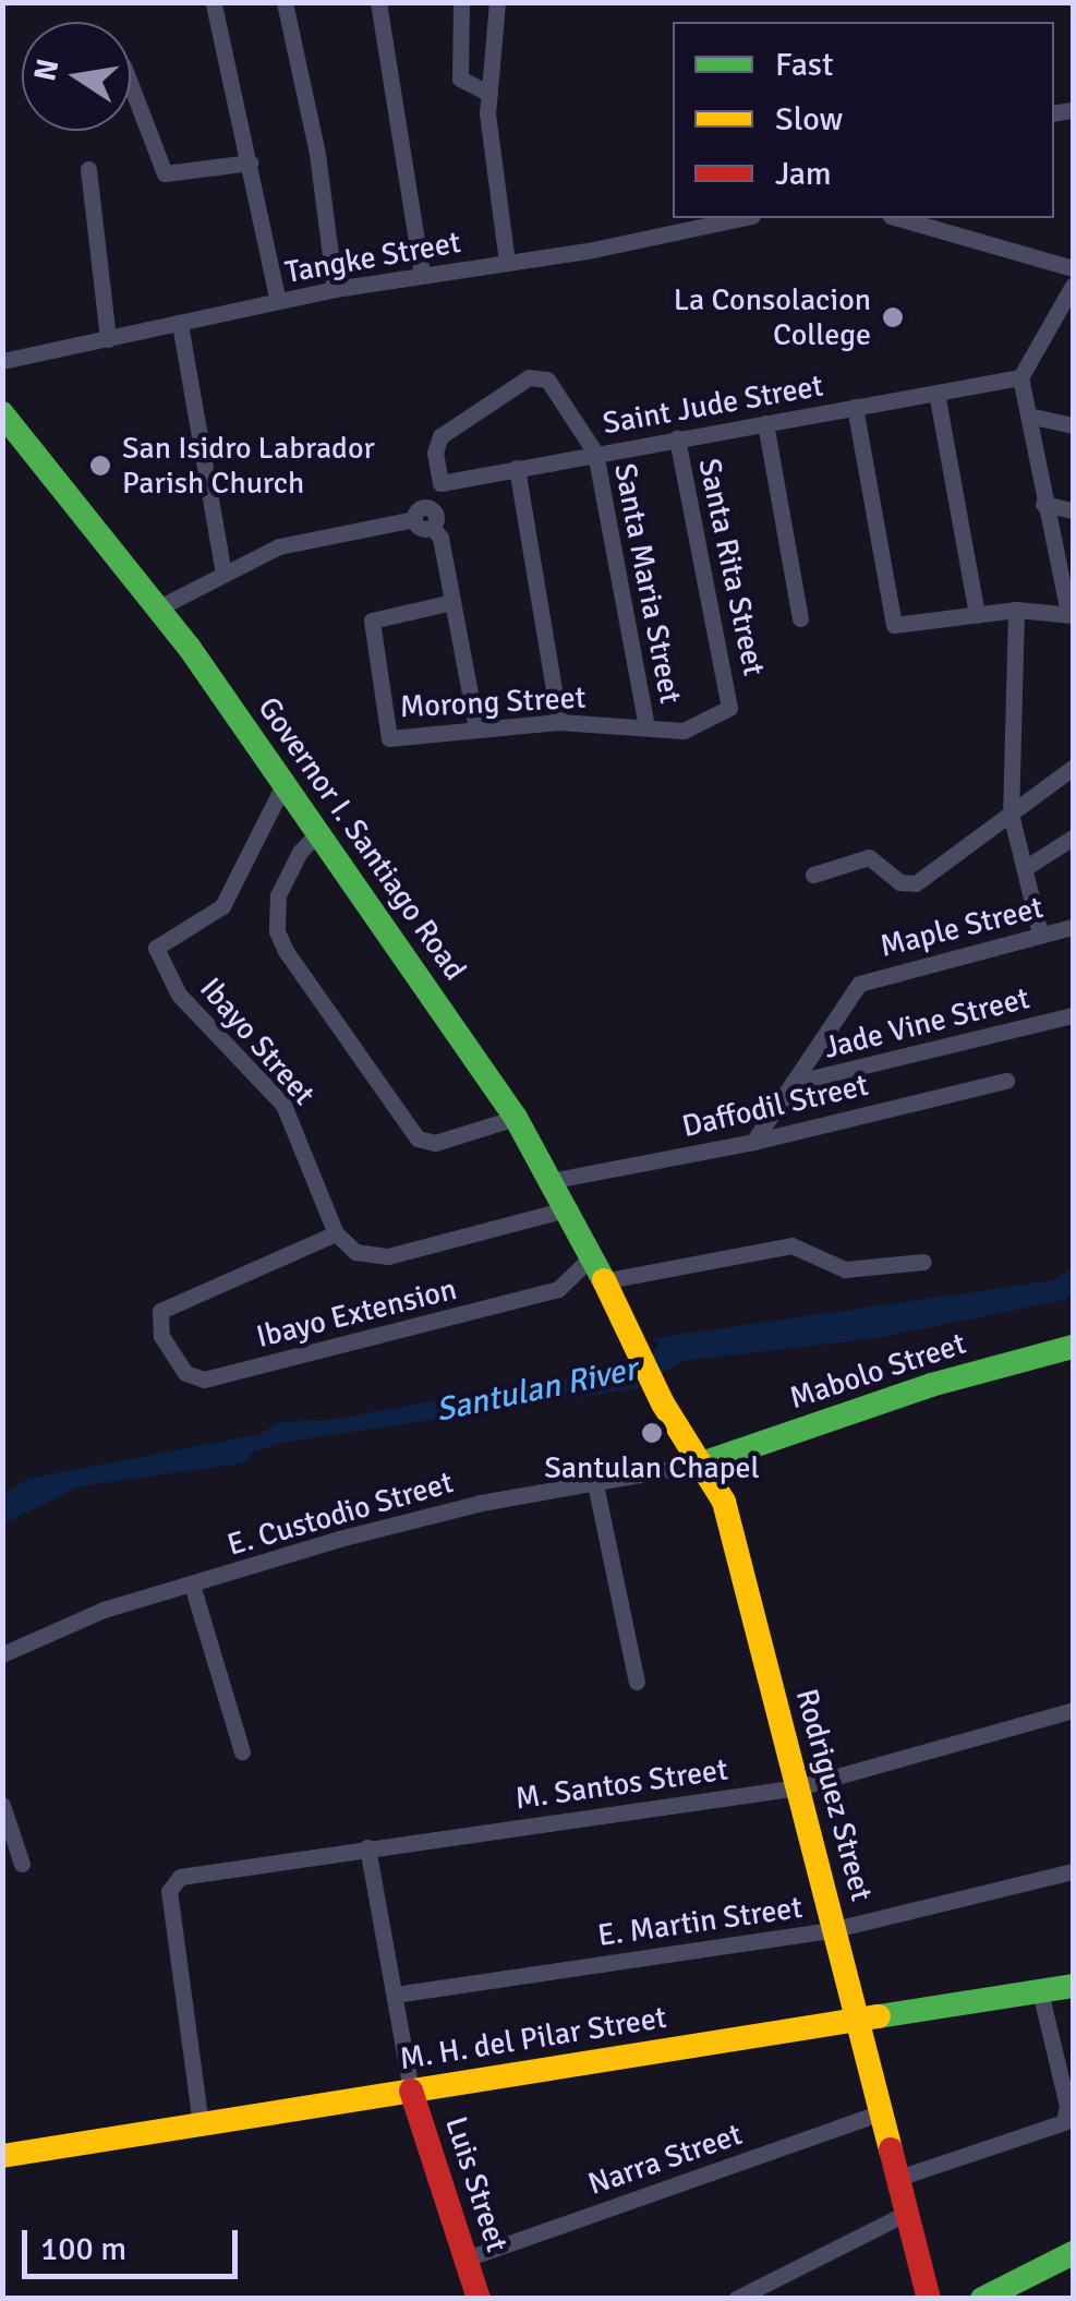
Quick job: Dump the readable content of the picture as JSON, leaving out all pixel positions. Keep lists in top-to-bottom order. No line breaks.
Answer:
{"streets":{"main road":["Governor I. Santiago Road","Mabolo Street","Rodriguez Street","M. H. del Pilar Street","Luis Street"],"street":["Tangke Street","Saint Jude Street","Santa Rita Street","Santa Maria Street","Morong Street","Maple Street","Jade Vine Street","Ibayo Street","Daffodil Street","Ibayo Extension","E. Custodio Street","M. Santos Street","E. Martin Street","Narra Street"]},"crossings":[["Saint Jude Street","Santa Rita Street"],["Saint Jude Street","Santa Maria Street"],["Santa Rita Street","Morong Street"],["Santa Maria Street","Morong Street"],["Governor I. Santiago Road","Ibayo Street"],["Governor I. Santiago Road","Daffodil Street"],["Governor I. Santiago Road","Ibayo Extension"],["Governor I. Santiago Road","Rodriguez Street"],["Maple Street","Jade Vine Street"],["Maple Street","Daffodil Street"],["Ibayo Street","Ibayo Extension"],["Mabolo Street","E. Custodio Street"],["Mabolo Street","Rodriguez Street"],["E. Custodio Street","Rodriguez Street"],["M. Santos Street","Rodriguez Street"],["M. Santos Street","M. H. del Pilar Street"],["Rodriguez Street","E. Martin Street"],["Rodriguez Street","M. H. del Pilar Street"],["Rodriguez Street","Narra Street"],["M. H. del Pilar Street","Luis Street"],["Narra Street","Luis Street"]],"water":["Santulan River"],"places":["La Consolacion College","San Isidro Labrador Parish Church","Santulan Chapel"],"legend":["Fast","Slow","Jam"],"scale_bar":"100 m","north":"left"}
